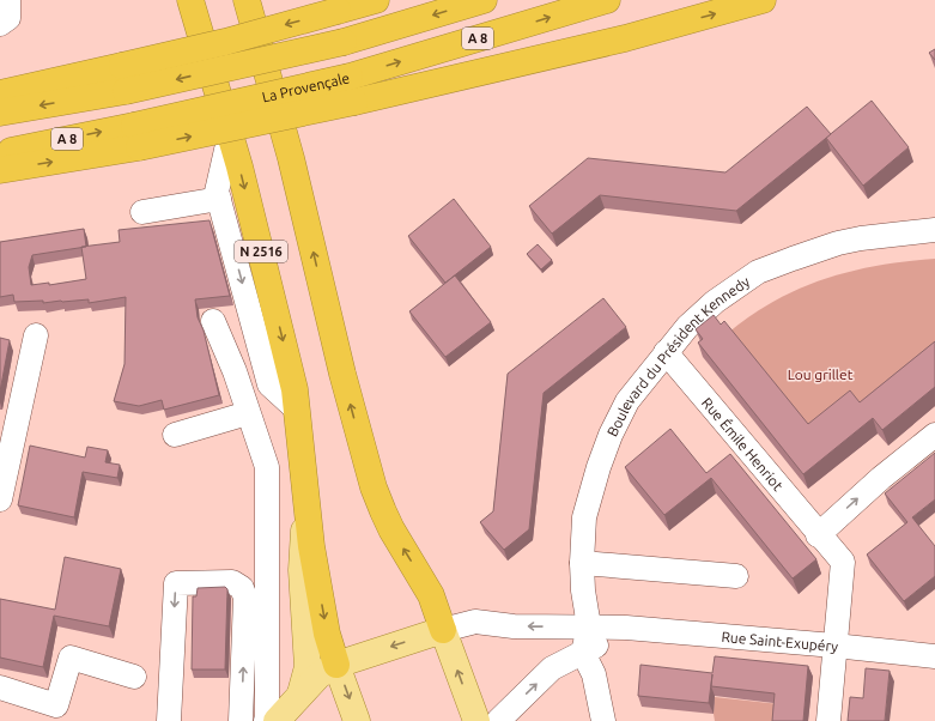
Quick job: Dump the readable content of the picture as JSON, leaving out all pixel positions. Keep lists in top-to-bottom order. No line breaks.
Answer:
{"streets":{"highway":["A 8","La Provençale","N 2516"],"street":["Boulevard du Président Kennedy","Rue Émile Henriot","Rue Saint-Exupéry"]},"crossings":[["Boulevard du Président Kennedy","Rue Émile Henriot"],["Boulevard du Président Kennedy","Rue Saint-Exupéry"],["Rue Émile Henriot","Rue Saint-Exupéry"]],"parks":["Lou grillet"]}
